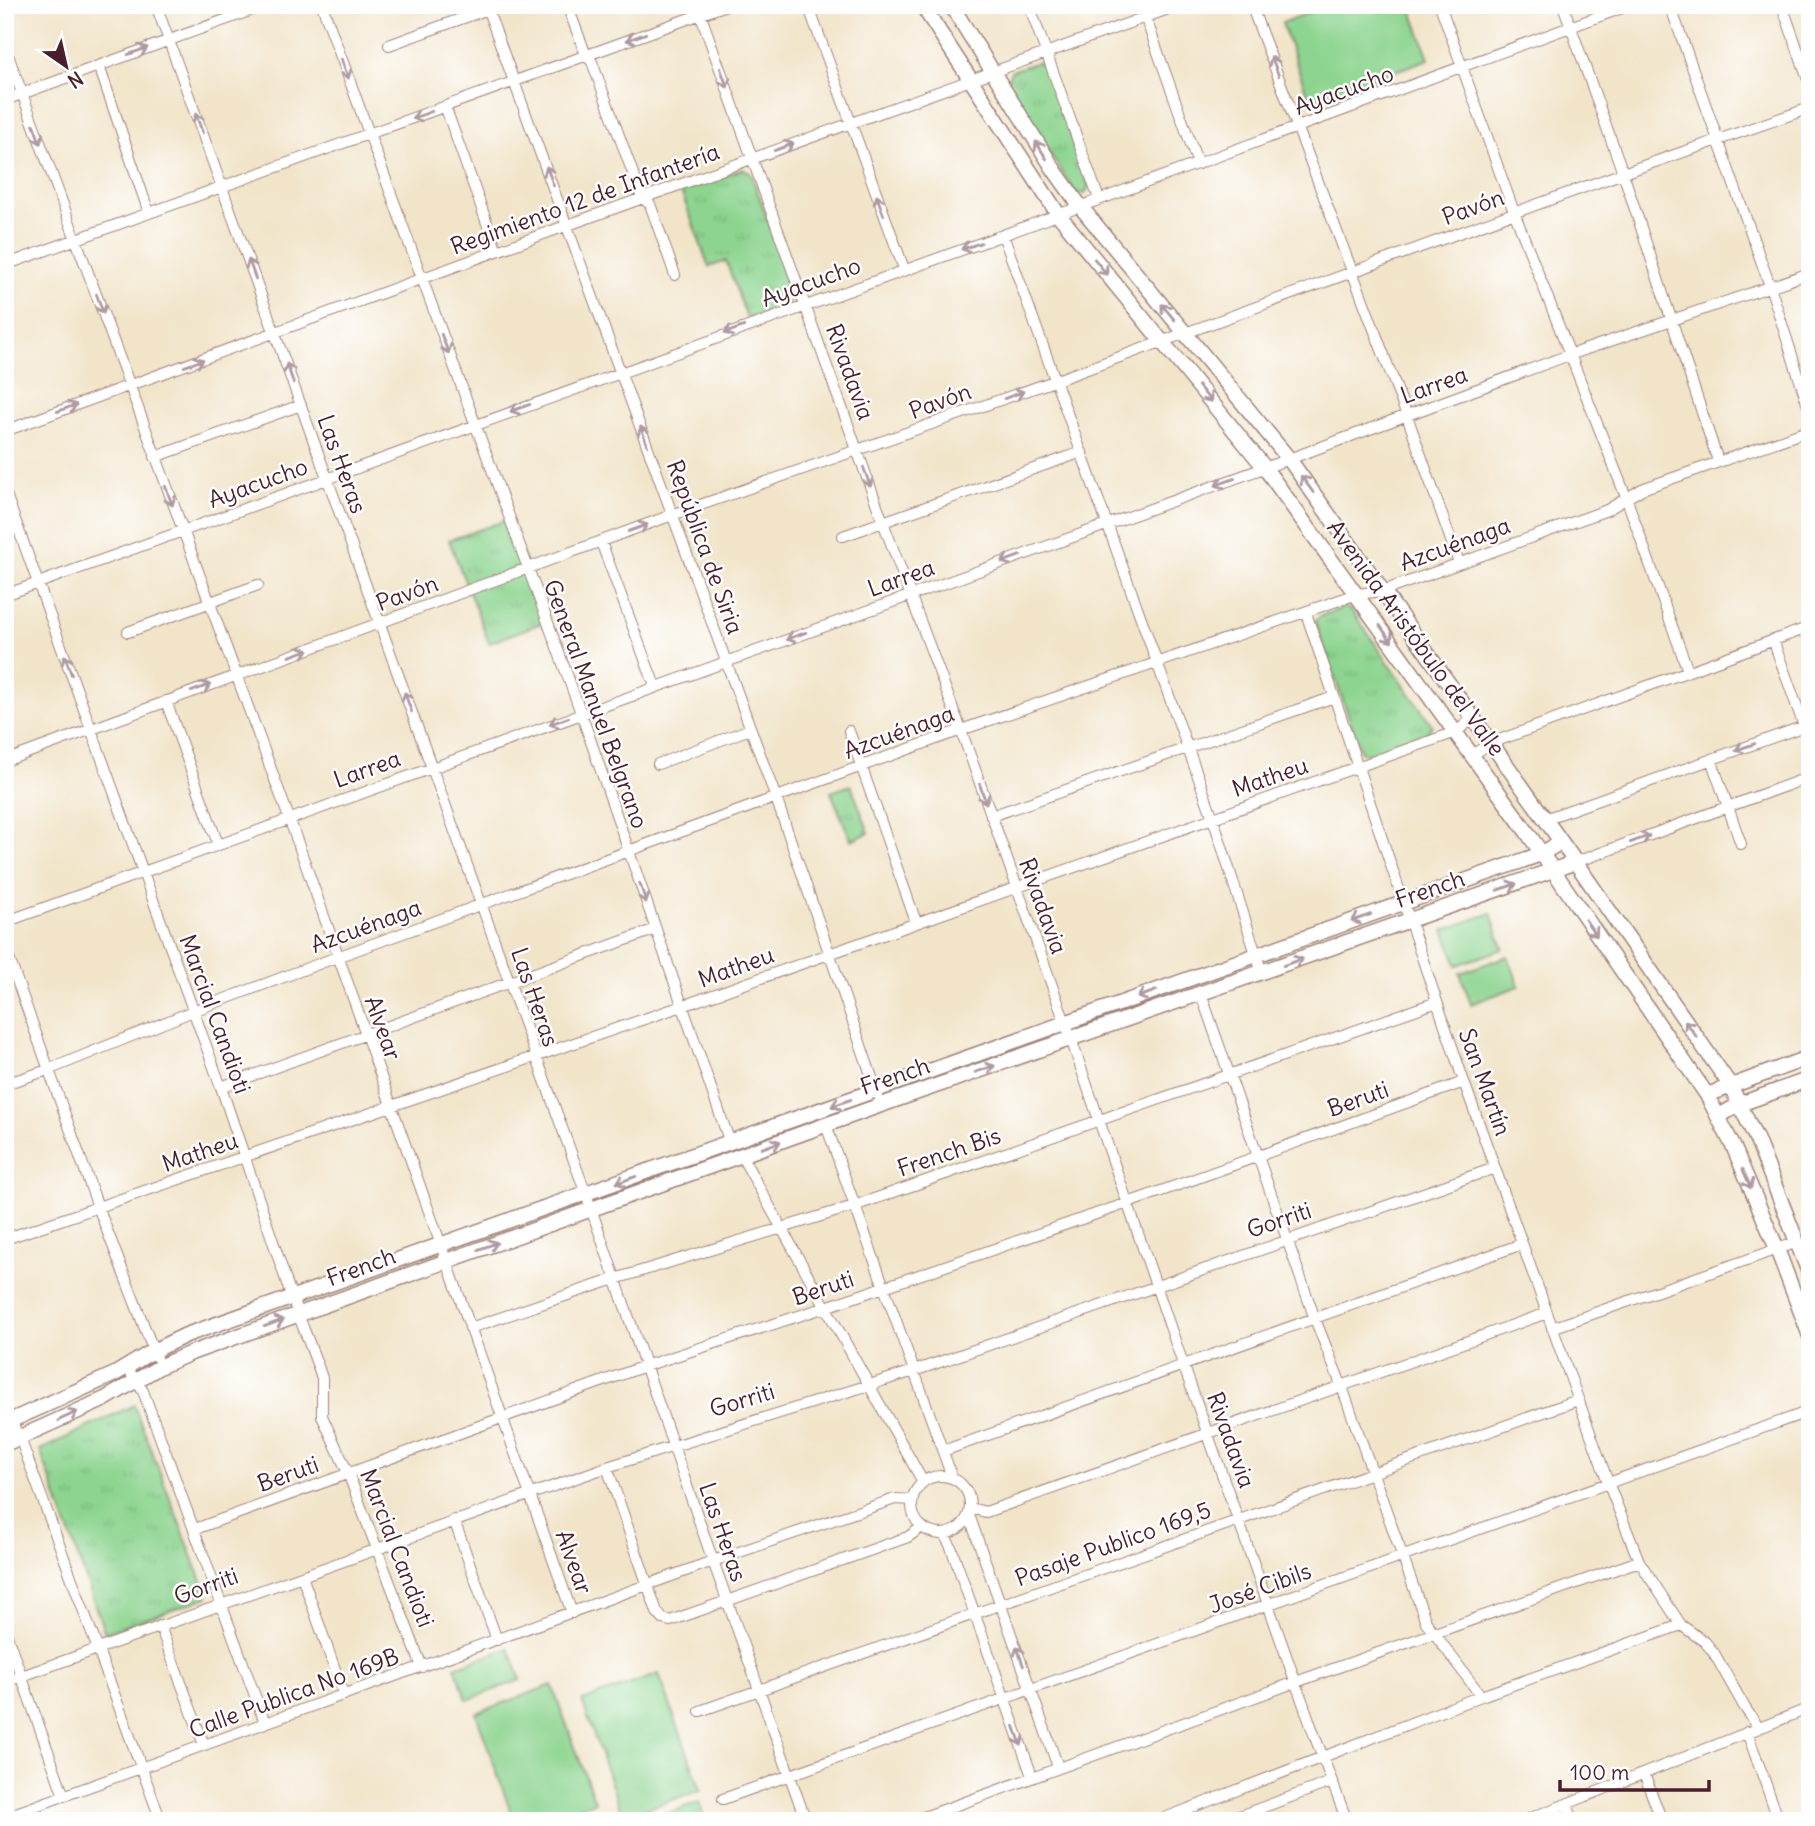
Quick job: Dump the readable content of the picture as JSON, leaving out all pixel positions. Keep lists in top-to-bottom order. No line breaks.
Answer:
{"streets":{"main road":["Avenida Aristóbulo del Valle","French"],"street":["Ayacucho","Regimiento 12 de Infantería","Pavón","Rivadavia","Larrea","Las Heras","Azcuénaga","República de Siria","General Manuel Belgrano","Matheu","Marcial Candioti","Alvear","San Martín","Beruti","French Bis","Gorriti","Pasaje Publico 169,5","José Cibils","Calle Publica No 169B"]},"crossings":[["Ayacucho","Rivadavia"],["Ayacucho","Las Heras"],["Ayacucho","República de Siria"],["Ayacucho","Avenida Aristóbulo del Valle"],["Ayacucho","General Manuel Belgrano"],["Ayacucho","Marcial Candioti"],["Ayacucho","Alvear"],["Regimiento 12 de Infantería","Rivadavia"],["Regimiento 12 de Infantería","Las Heras"],["Regimiento 12 de Infantería","República de Siria"],["Regimiento 12 de Infantería","Avenida Aristóbulo del Valle"],["Regimiento 12 de Infantería","General Manuel Belgrano"],["Regimiento 12 de Infantería","Alvear"],["Pavón","Rivadavia"],["Pavón","Las Heras"],["Pavón","República de Siria"],["Pavón","Avenida Aristóbulo del Valle"],["Pavón","General Manuel Belgrano"],["Pavón","Marcial Candioti"],["Pavón","Alvear"],["Rivadavia","Larrea"],["Rivadavia","Azcuénaga"],["Rivadavia","Matheu"],["Rivadavia","French"],["Rivadavia","Beruti"],["Rivadavia","French Bis"],["Rivadavia","Gorriti"],["Rivadavia","Pasaje Publico 169,5"],["Rivadavia","José Cibils"],["Larrea","Las Heras"],["Larrea","República de Siria"],["Larrea","Avenida Aristóbulo del Valle"],["Larrea","General Manuel Belgrano"],["Larrea","Marcial Candioti"],["Larrea","Alvear"],["Las Heras","Azcuénaga"],["Las Heras","Matheu"],["Las Heras","French"],["Las Heras","Beruti"],["Las Heras","French Bis"],["Las Heras","Gorriti"],["Las Heras","Pasaje Publico 169,5"],["Las Heras","José Cibils"],["Las Heras","Calle Publica No 169B"],["Azcuénaga","República de Siria"],["Azcuénaga","Avenida Aristóbulo del Valle"],["Azcuénaga","General Manuel Belgrano"],["Azcuénaga","Marcial Candioti"],["Azcuénaga","Alvear"],["Azcuénaga","San Martín"],["República de Siria","Matheu"],["República de Siria","French"],["Avenida Aristóbulo del Valle","Matheu"],["Avenida Aristóbulo del Valle","French"],["General Manuel Belgrano","Matheu"],["General Manuel Belgrano","French"],["Matheu","Marcial Candioti"],["Matheu","Alvear"],["Matheu","San Martín"],["French","Marcial Candioti"],["French","Alvear"],["French","San Martín"],["Marcial Candioti","Beruti"],["Marcial Candioti","Gorriti"],["Marcial Candioti","Calle Publica No 169B"],["Alvear","Beruti"],["Alvear","French Bis"],["Alvear","Gorriti"],["Alvear","Calle Publica No 169B"],["San Martín","Beruti"],["San Martín","French Bis"],["San Martín","Gorriti"],["San Martín","Pasaje Publico 169,5"],["San Martín","José Cibils"]],"scale_bar":"100 m","north":"bottom right"}
